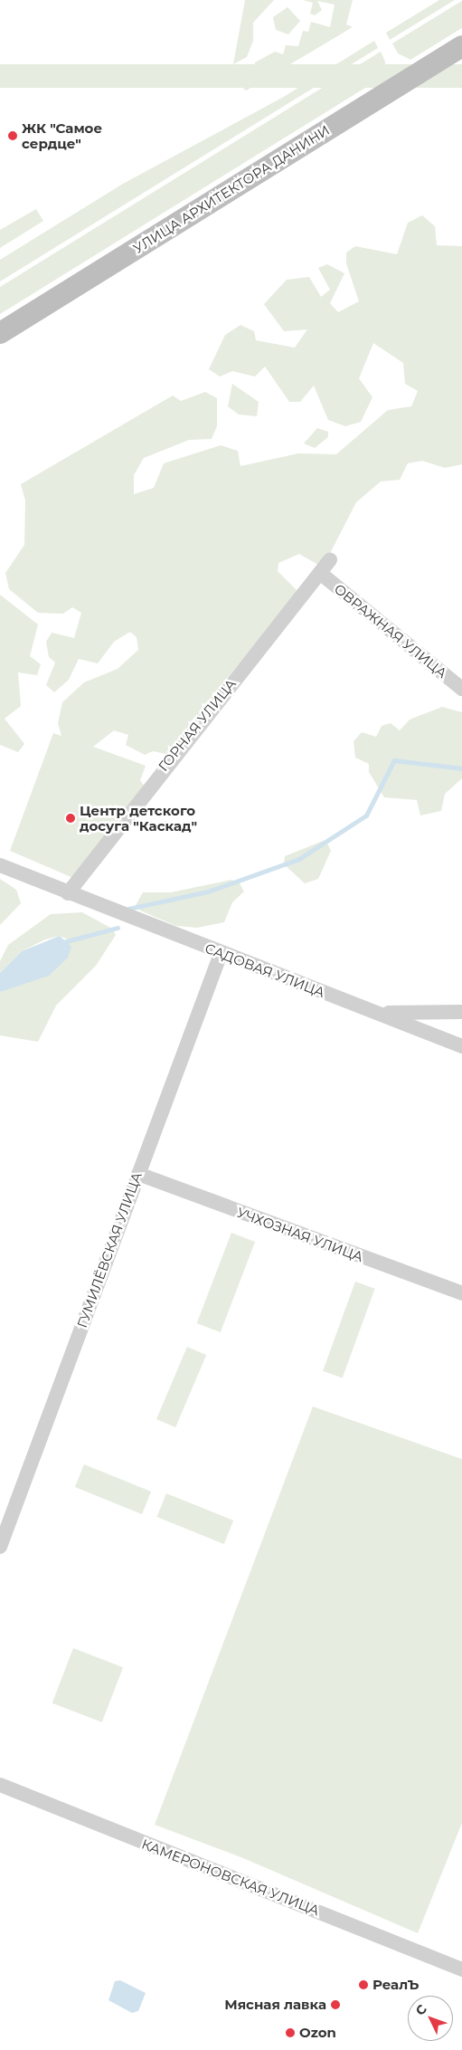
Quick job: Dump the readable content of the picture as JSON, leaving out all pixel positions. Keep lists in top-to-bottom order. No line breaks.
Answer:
{"streets":{"street":["УЛИЦА АРХИТЕКТОРА ДАНИНИ","ОВРАЖНАЯ УЛИЦА","ГОРНАЯ УЛИЦА","САДОВАЯ УЛИЦА","УЧХОЗНАЯ УЛИЦА","ГУМИЛЁВСКАЯ УЛИЦА","КАМЕРОНОВСКАЯ УЛИЦА"]},"crossings":[["ОВРАЖНАЯ УЛИЦА","ГОРНАЯ УЛИЦА"],["ГОРНАЯ УЛИЦА","САДОВАЯ УЛИЦА"],["САДОВАЯ УЛИЦА","ГУМИЛЁВСКАЯ УЛИЦА"],["УЧХОЗНАЯ УЛИЦА","ГУМИЛЁВСКАЯ УЛИЦА"]],"places":["ЖК \"Самое сердце\"","Центр детского досуга \"Каскад\"","РеалЪ","Мясная лавка","Ozon"],"north":"top left"}
